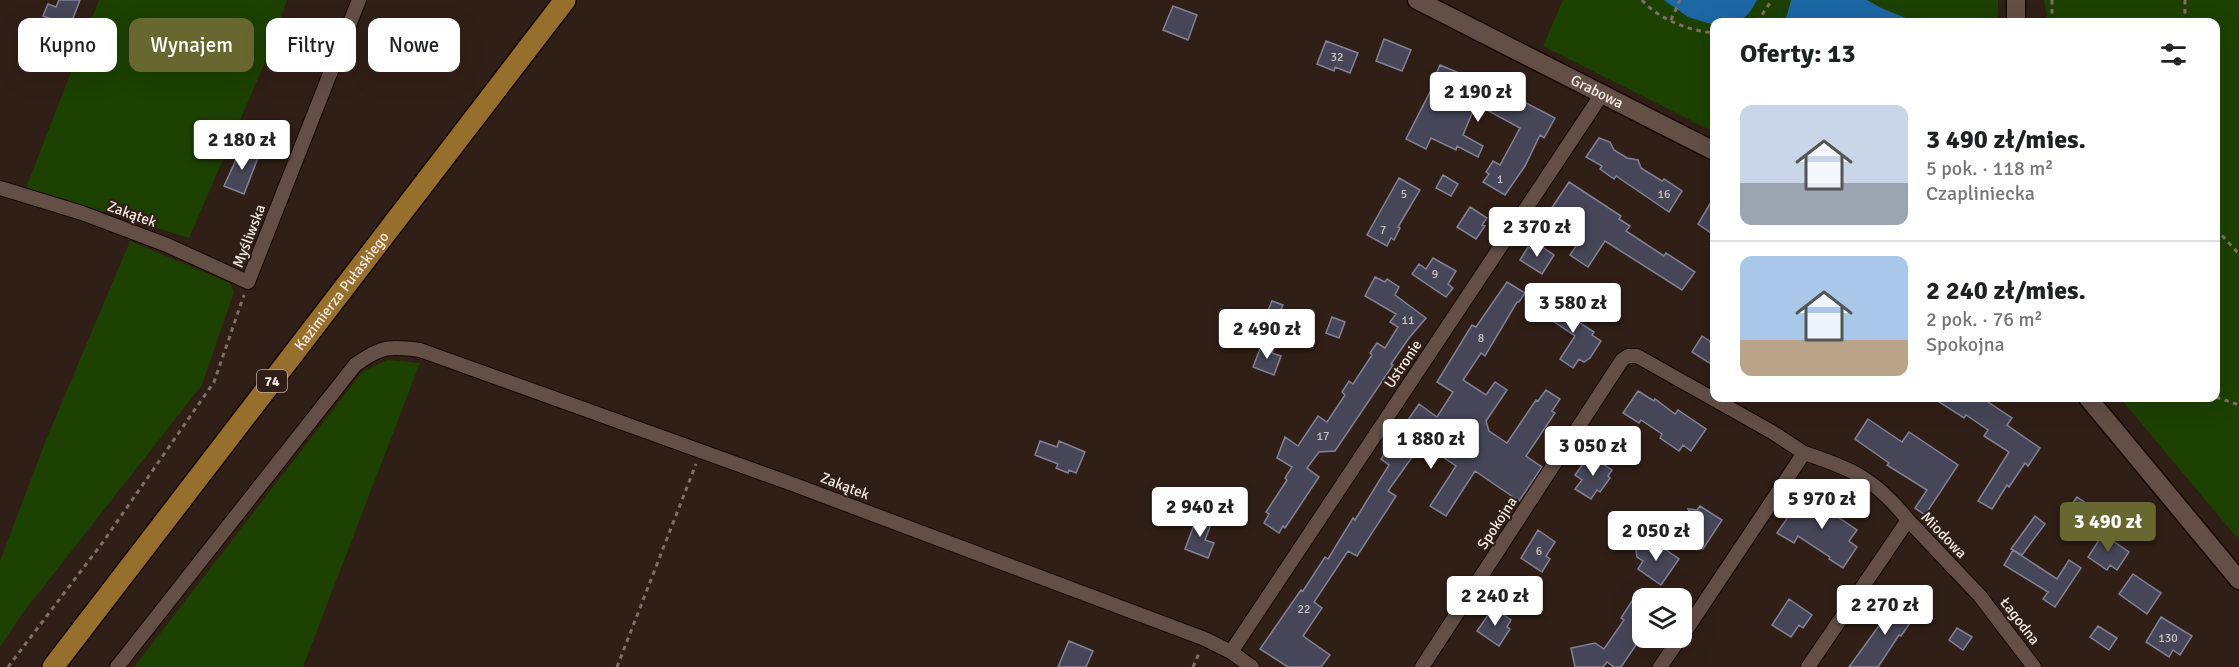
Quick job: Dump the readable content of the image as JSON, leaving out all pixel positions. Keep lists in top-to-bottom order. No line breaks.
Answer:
{"streets":{"main road":["Kazimierza Pułaskiego","74"],"street":["Grabowa","Zakątek","Myśliwska","Ustronie","Spokojna","Miodowa","Łagodna"]},"crossings":[["Grabowa","Ustronie"],["Zakątek","Myśliwska"],["Zakątek","Ustronie"],["Miodowa","Łagodna"]],"house_numbers":["32","1","5","16","7","9","11","8","17","6","22","130"],"page":{"chip":["Kupno","Wynajem","Filtry","Nowe"],"heading":"Oferty: 13","price":["2 190 zł","2 180 zł","2 370 zł","3 580 zł","2 490 zł","1 880 zł","3 050 zł","5 970 zł","2 940 zł","3 490 zł","2 050 zł","2 240 zł","2 270 zł"],"list":[{"name":"3 490 zł/mies.","note":"5 pok. · 118 m² · Czapliniecka"},{"name":"2 240 zł/mies.","note":"2 pok. · 76 m² · Spokojna"}]}}
